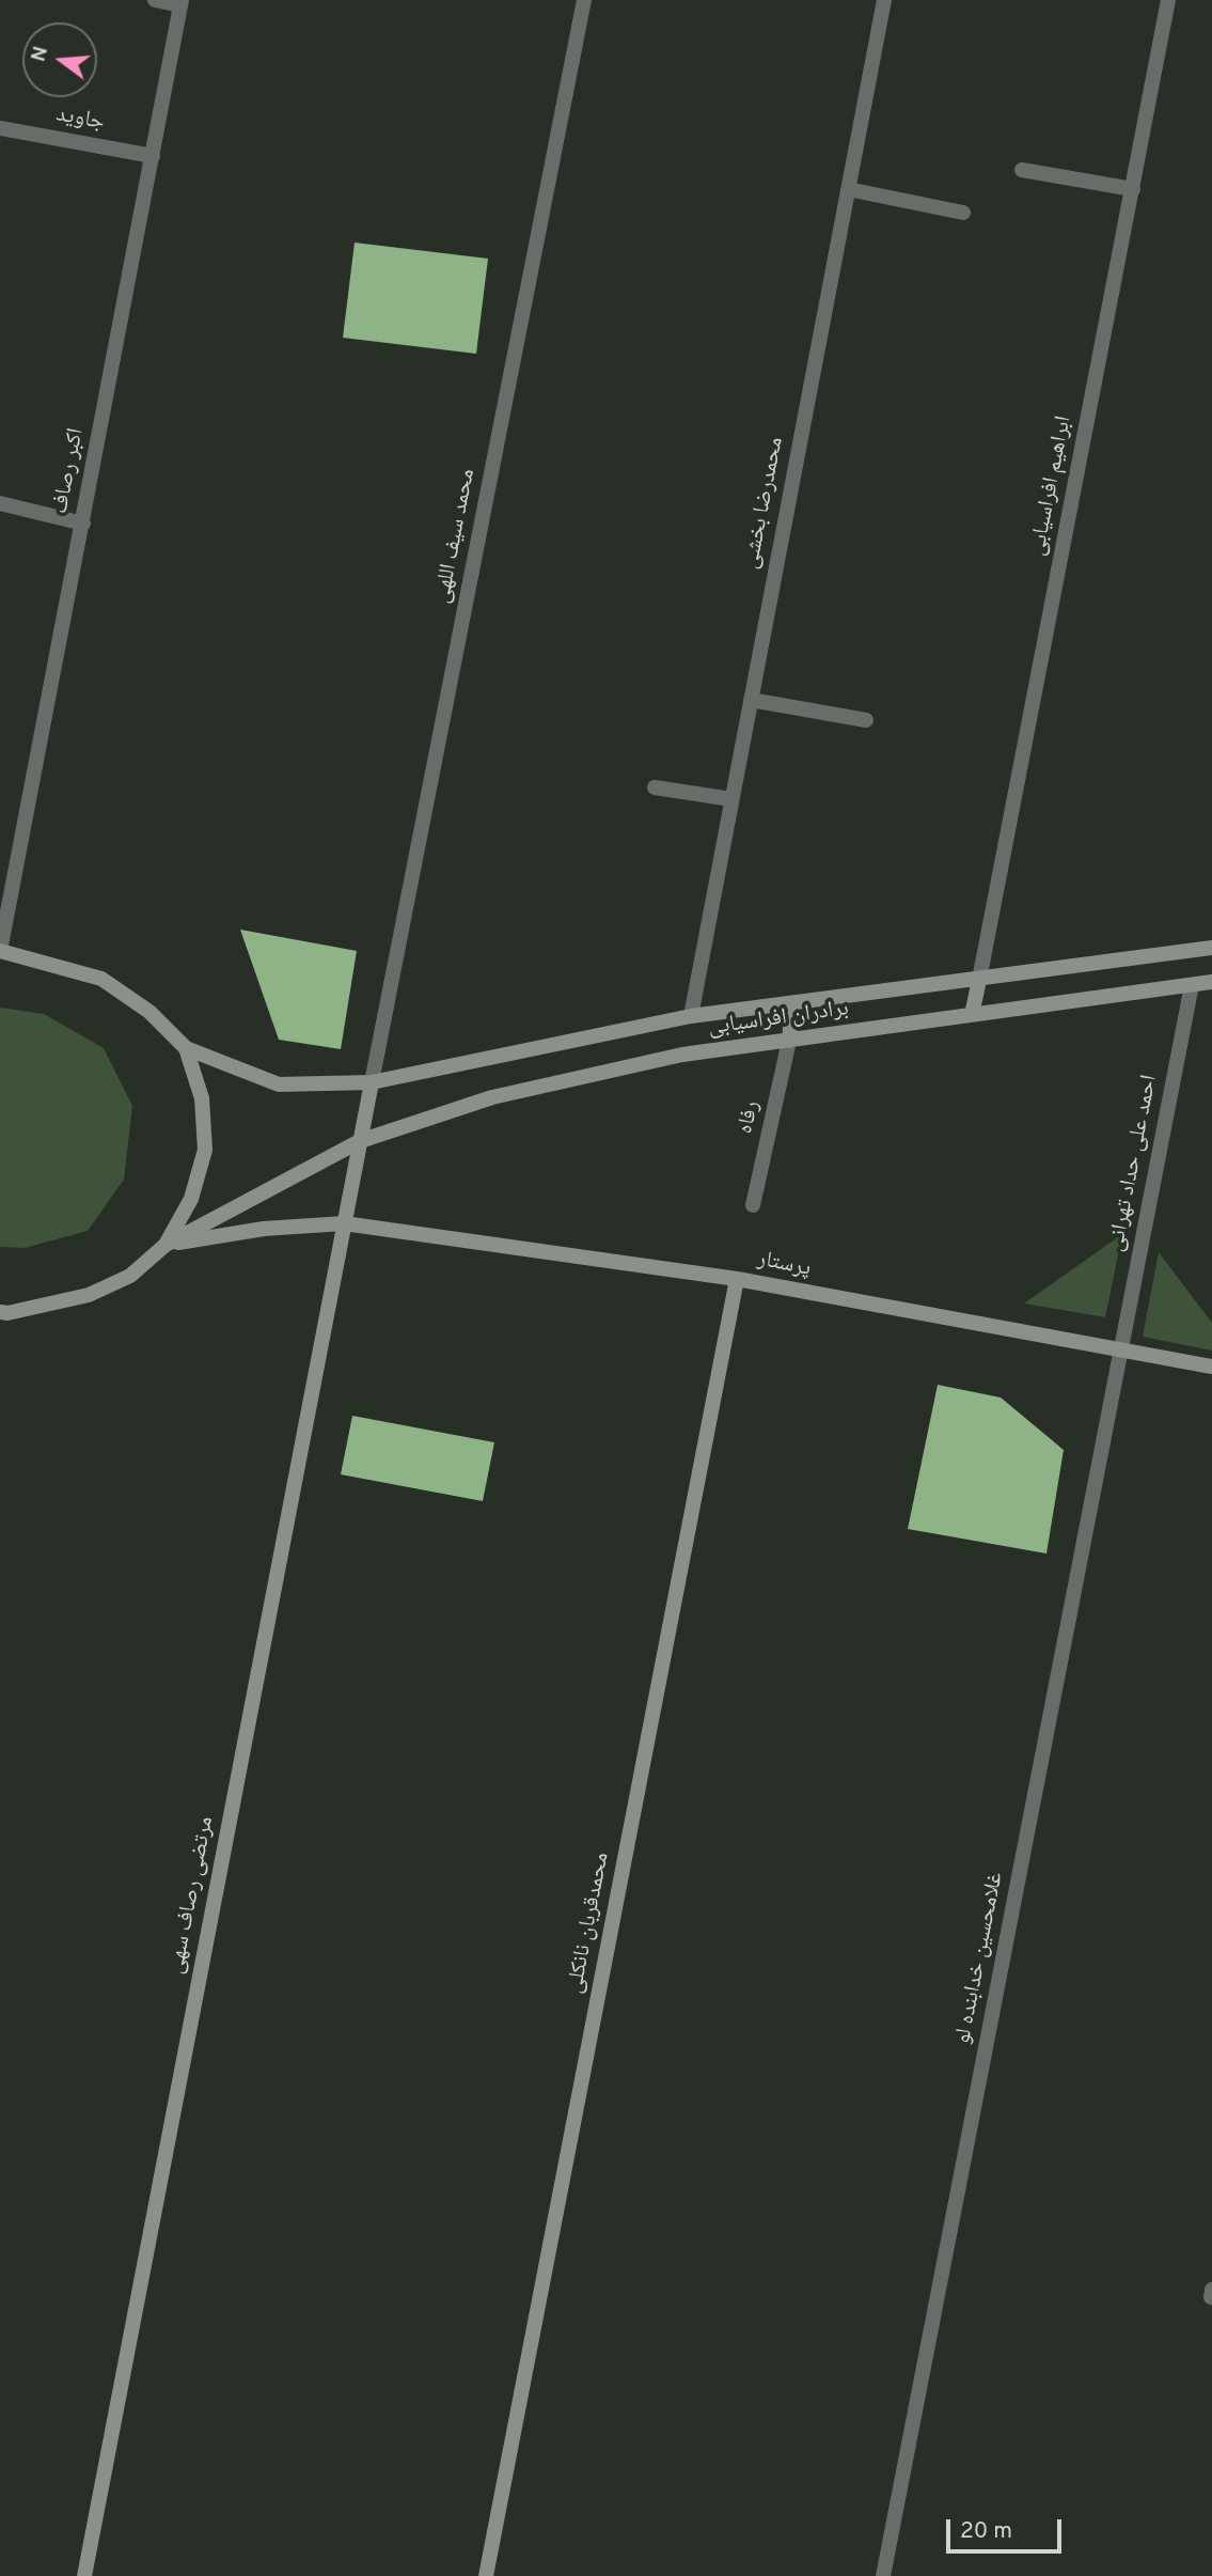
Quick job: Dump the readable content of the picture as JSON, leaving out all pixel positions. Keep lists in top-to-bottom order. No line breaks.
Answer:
{"streets":{"street":["جاوید","اکبر رصاف","ابراهیم افراسیابی","محمدرضا بخشی","محمد سیف اللهی","برادران افراسیابی","رفاه","احمد علی حداد تهرانی","پرستار","مرتضی رصاف سهی","محمدقربان نانکلی","غلامحسین خدابنده لو"]},"crossings":[["جاوید","اکبر رصاف"],["ابراهیم افراسیابی","برادران افراسیابی"],["محمدرضا بخشی","برادران افراسیابی"],["محمد سیف اللهی","برادران افراسیابی"],["محمد سیف اللهی","مرتضی رصاف سهی"],["برادران افراسیابی","رفاه"],["برادران افراسیابی","احمد علی حداد تهرانی"],["برادران افراسیابی","پرستار"],["برادران افراسیابی","مرتضی رصاف سهی"],["احمد علی حداد تهرانی","پرستار"],["احمد علی حداد تهرانی","غلامحسین خدابنده لو"],["پرستار","مرتضی رصاف سهی"],["پرستار","محمدقربان نانکلی"],["پرستار","غلامحسین خدابنده لو"]],"scale_bar":"20 m","north":"left"}
